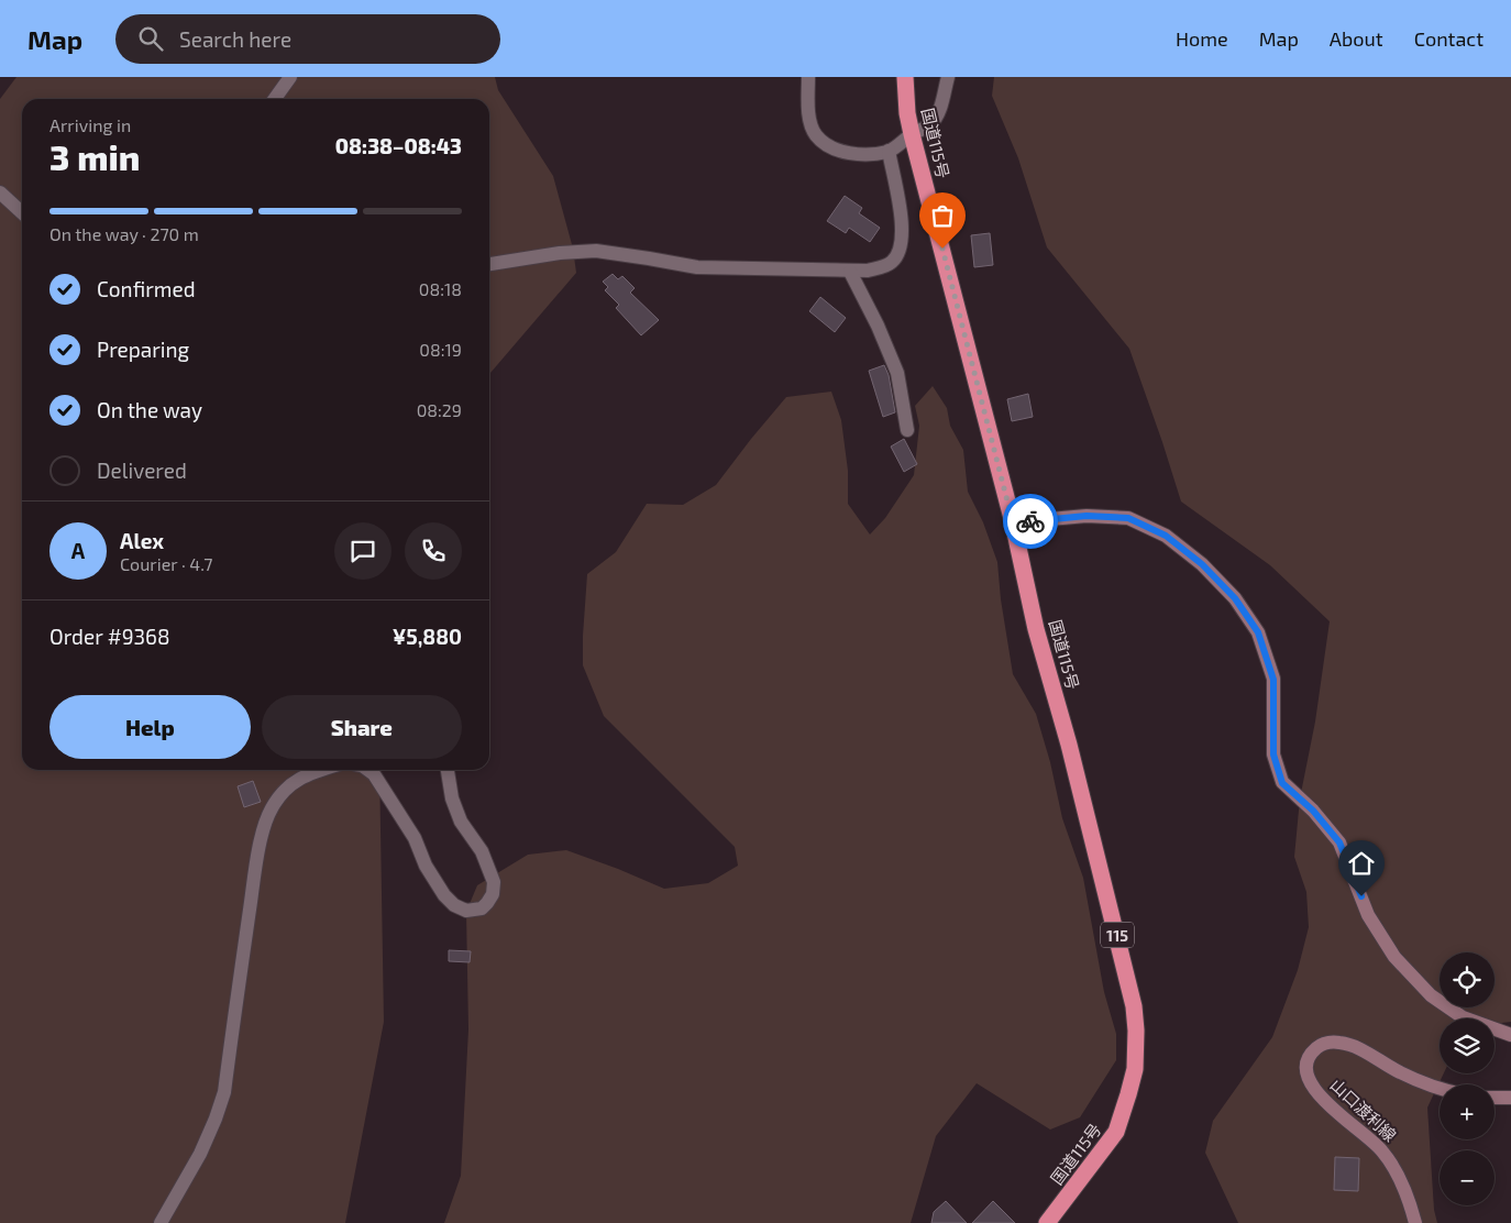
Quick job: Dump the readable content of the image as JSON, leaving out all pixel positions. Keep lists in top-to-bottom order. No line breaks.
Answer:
{"streets":{"highway":["国道115号","115"],"main road":["山口渡利線"]},"page":{"header":"Map","search":"Search here","nav":["Home","Map","About","Contact"],"heading":["3 min","Arriving in","08:38–08:43"],"panel":["Alex","Courier · 4.7","Order #9368","¥5,880"],"bar":"On the way · 270 m","list":[["Confirmed","08:18"],["Preparing","08:19"],["On the way","08:29"],"Delivered"],"round":"A","buttons":["Help","Share"],"map_buttons":["+","−"]}}
